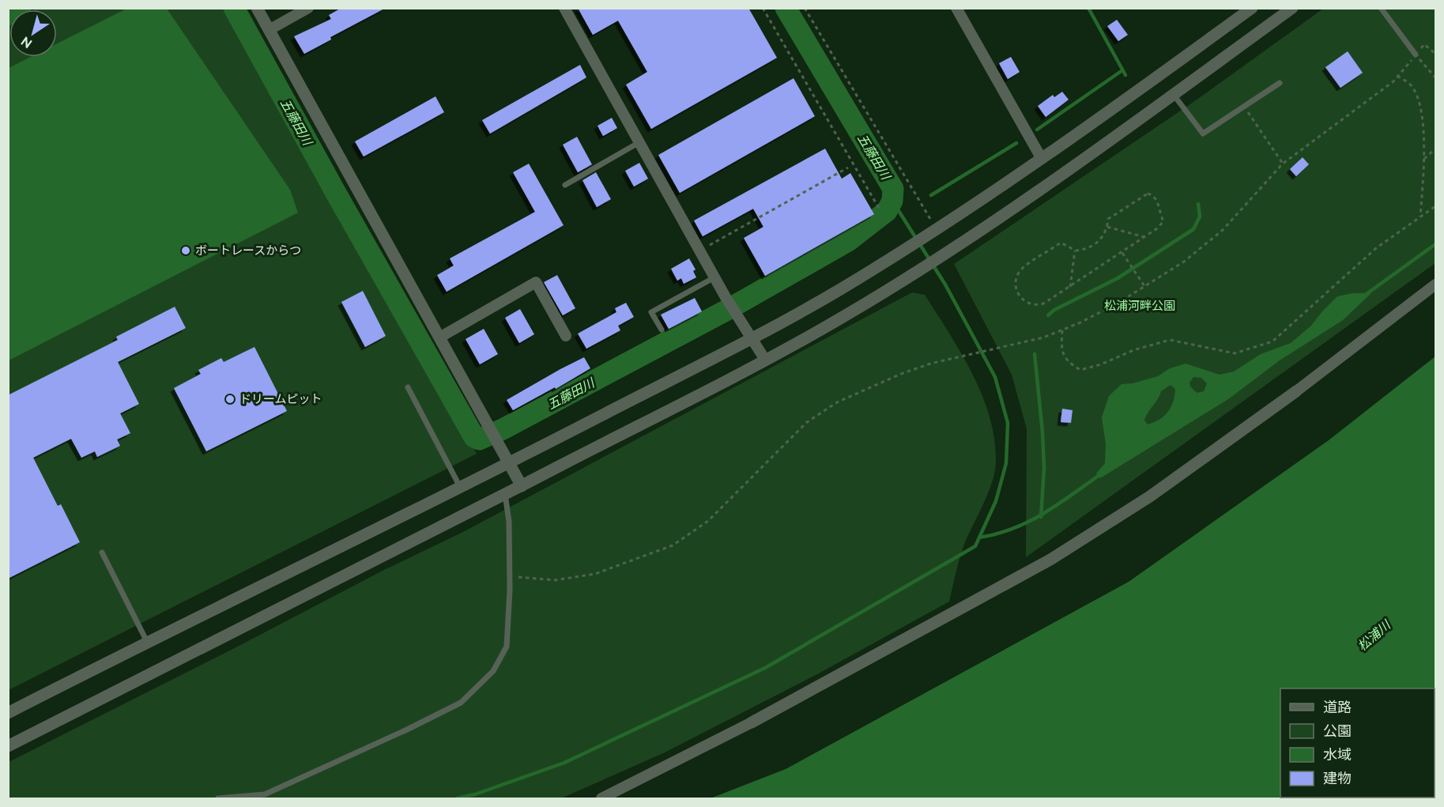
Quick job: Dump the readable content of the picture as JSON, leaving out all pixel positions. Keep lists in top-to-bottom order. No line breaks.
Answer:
{"water":["五藤田川","松浦川"],"parks":["松浦河畔公園"],"places":["ボートレースからつ","ドリームピット"],"legend":["道路","公園","水域","建物"],"north":"bottom left"}
